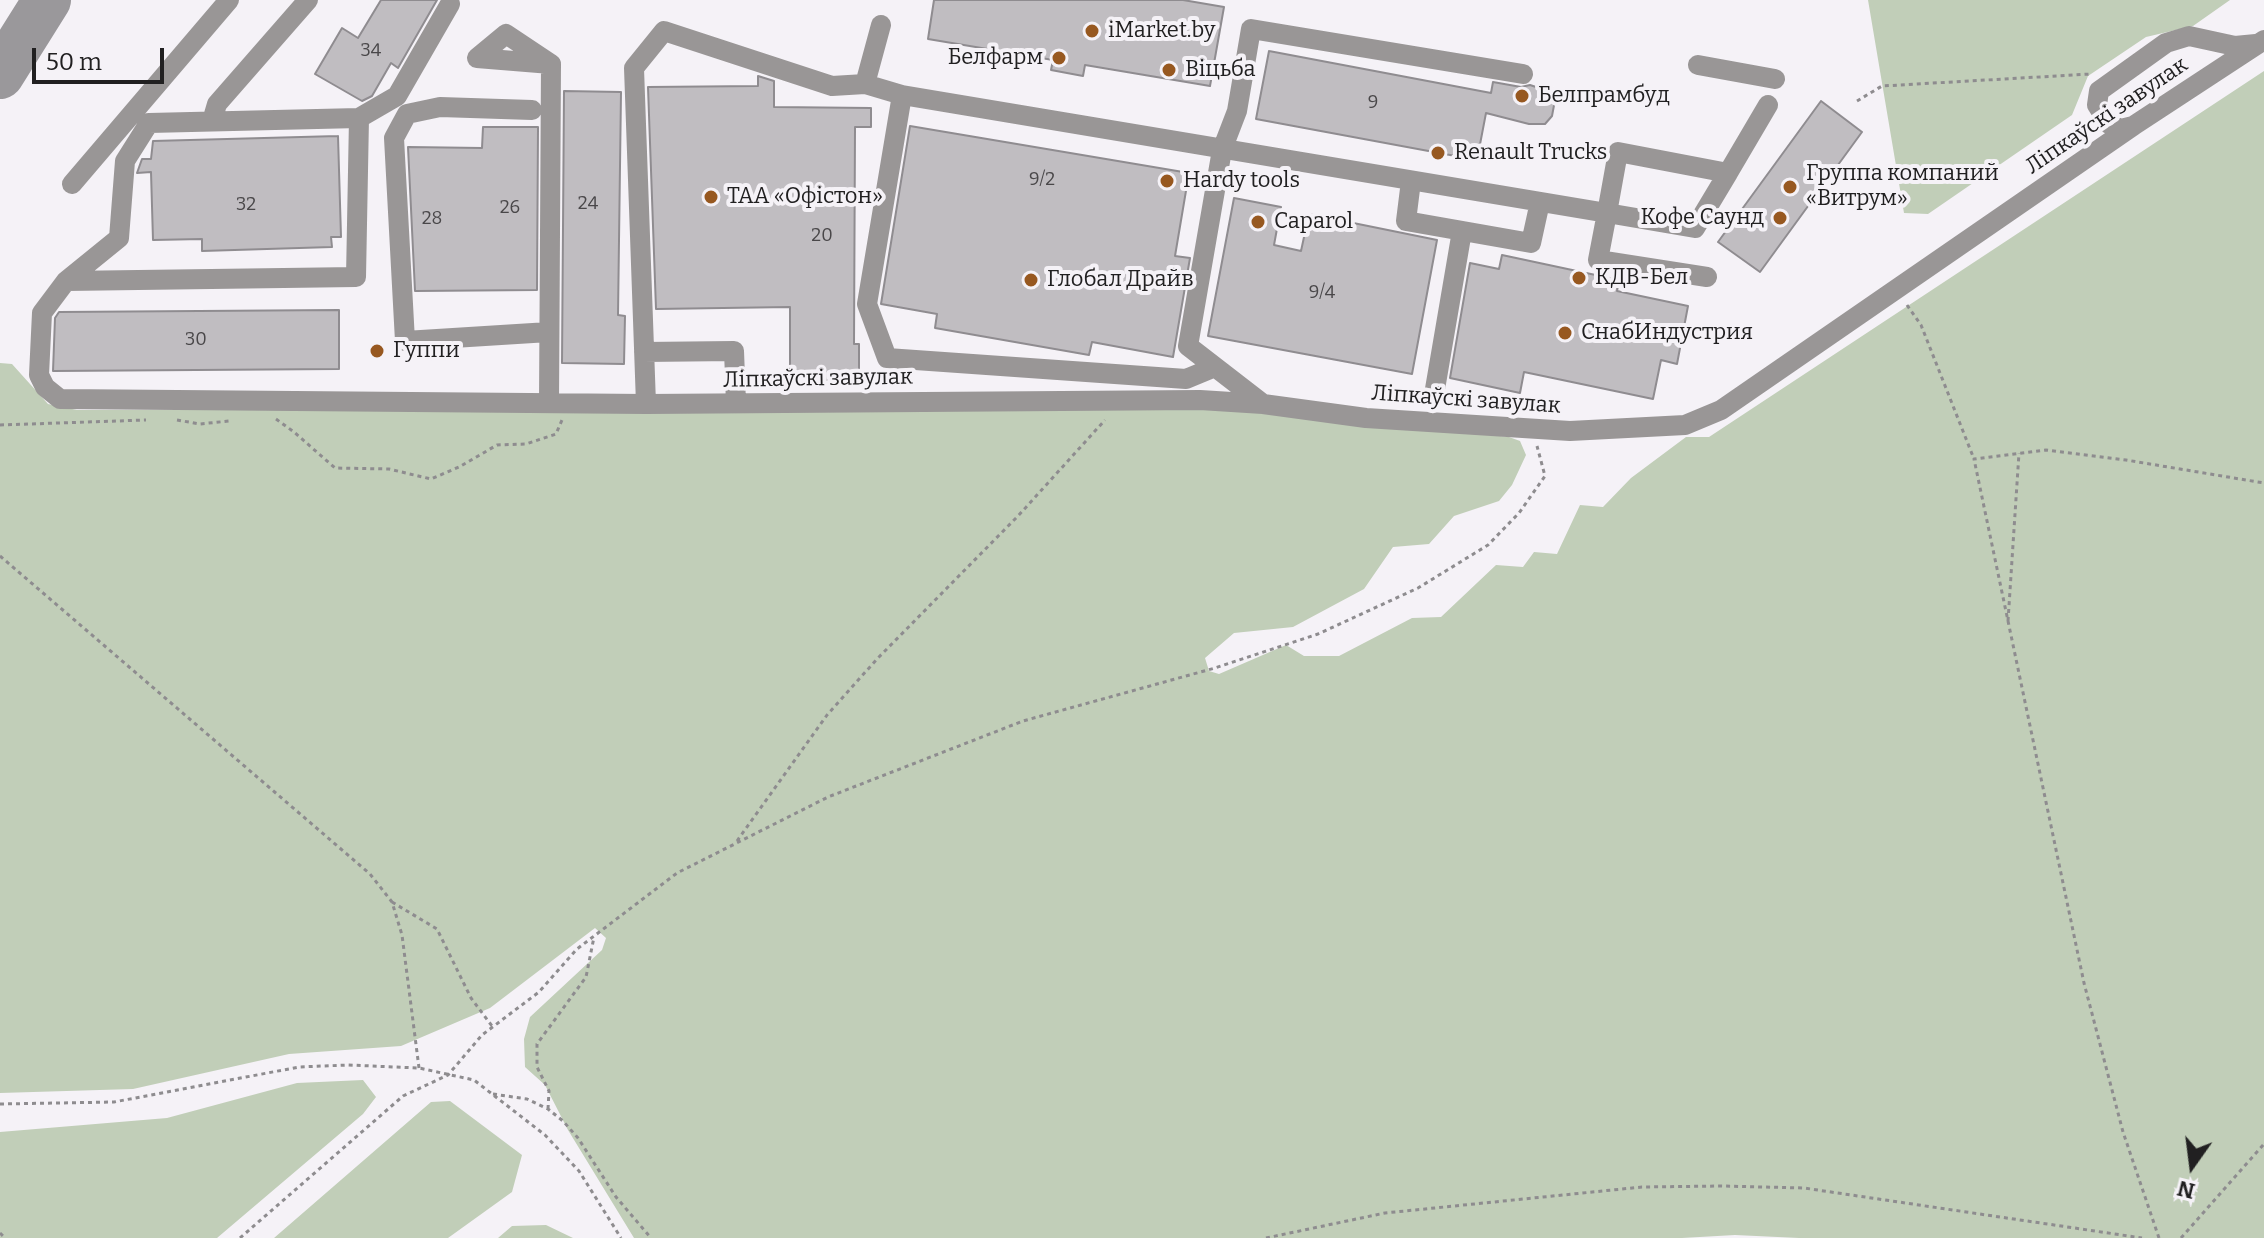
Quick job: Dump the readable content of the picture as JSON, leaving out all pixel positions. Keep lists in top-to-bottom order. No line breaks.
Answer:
{"streets":{"street":["Ліпкаўскі завулак"]},"places":["iMarket.by","Белфарм","Віцьба","Белпрамбуд","Renault Trucks","Hardy tools","Группа компаний «Витрум»","ТАА «Офістон»","Кофе Саунд","Caparol","КДВ-Бел","Глобал Драйв","СнабИндустрия","Гуппи"],"house_numbers":["34","9","9/2","24","32","26","28","20","9/4","30"],"scale_bar":"50 m","north":"bottom"}
